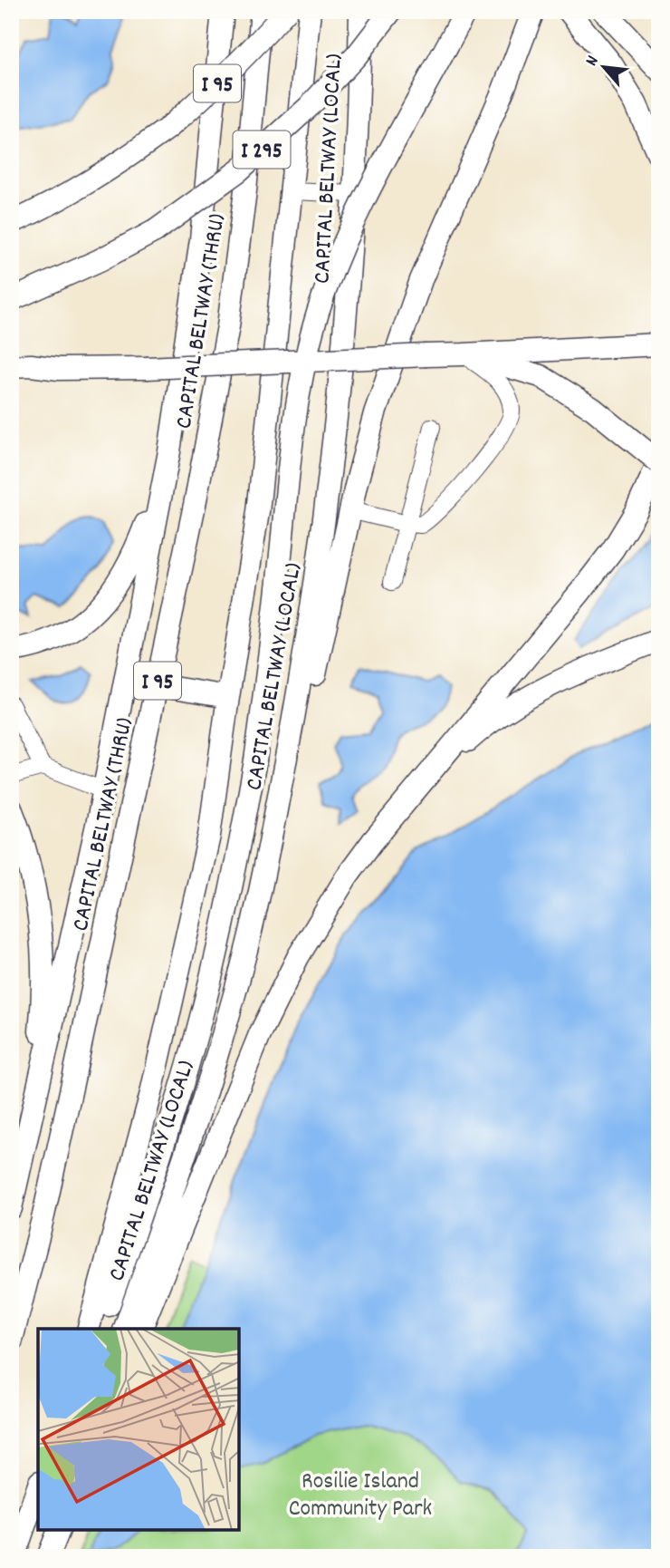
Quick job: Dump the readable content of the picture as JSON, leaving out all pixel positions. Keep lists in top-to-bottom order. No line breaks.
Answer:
{"streets":{"highway":["I 95","I 295","CAPITAL BELTWAY (LOCAL)","CAPITAL BELTWAY (THRU)"]},"parks":["Rosilie Island Community Park"],"north":"top left"}
